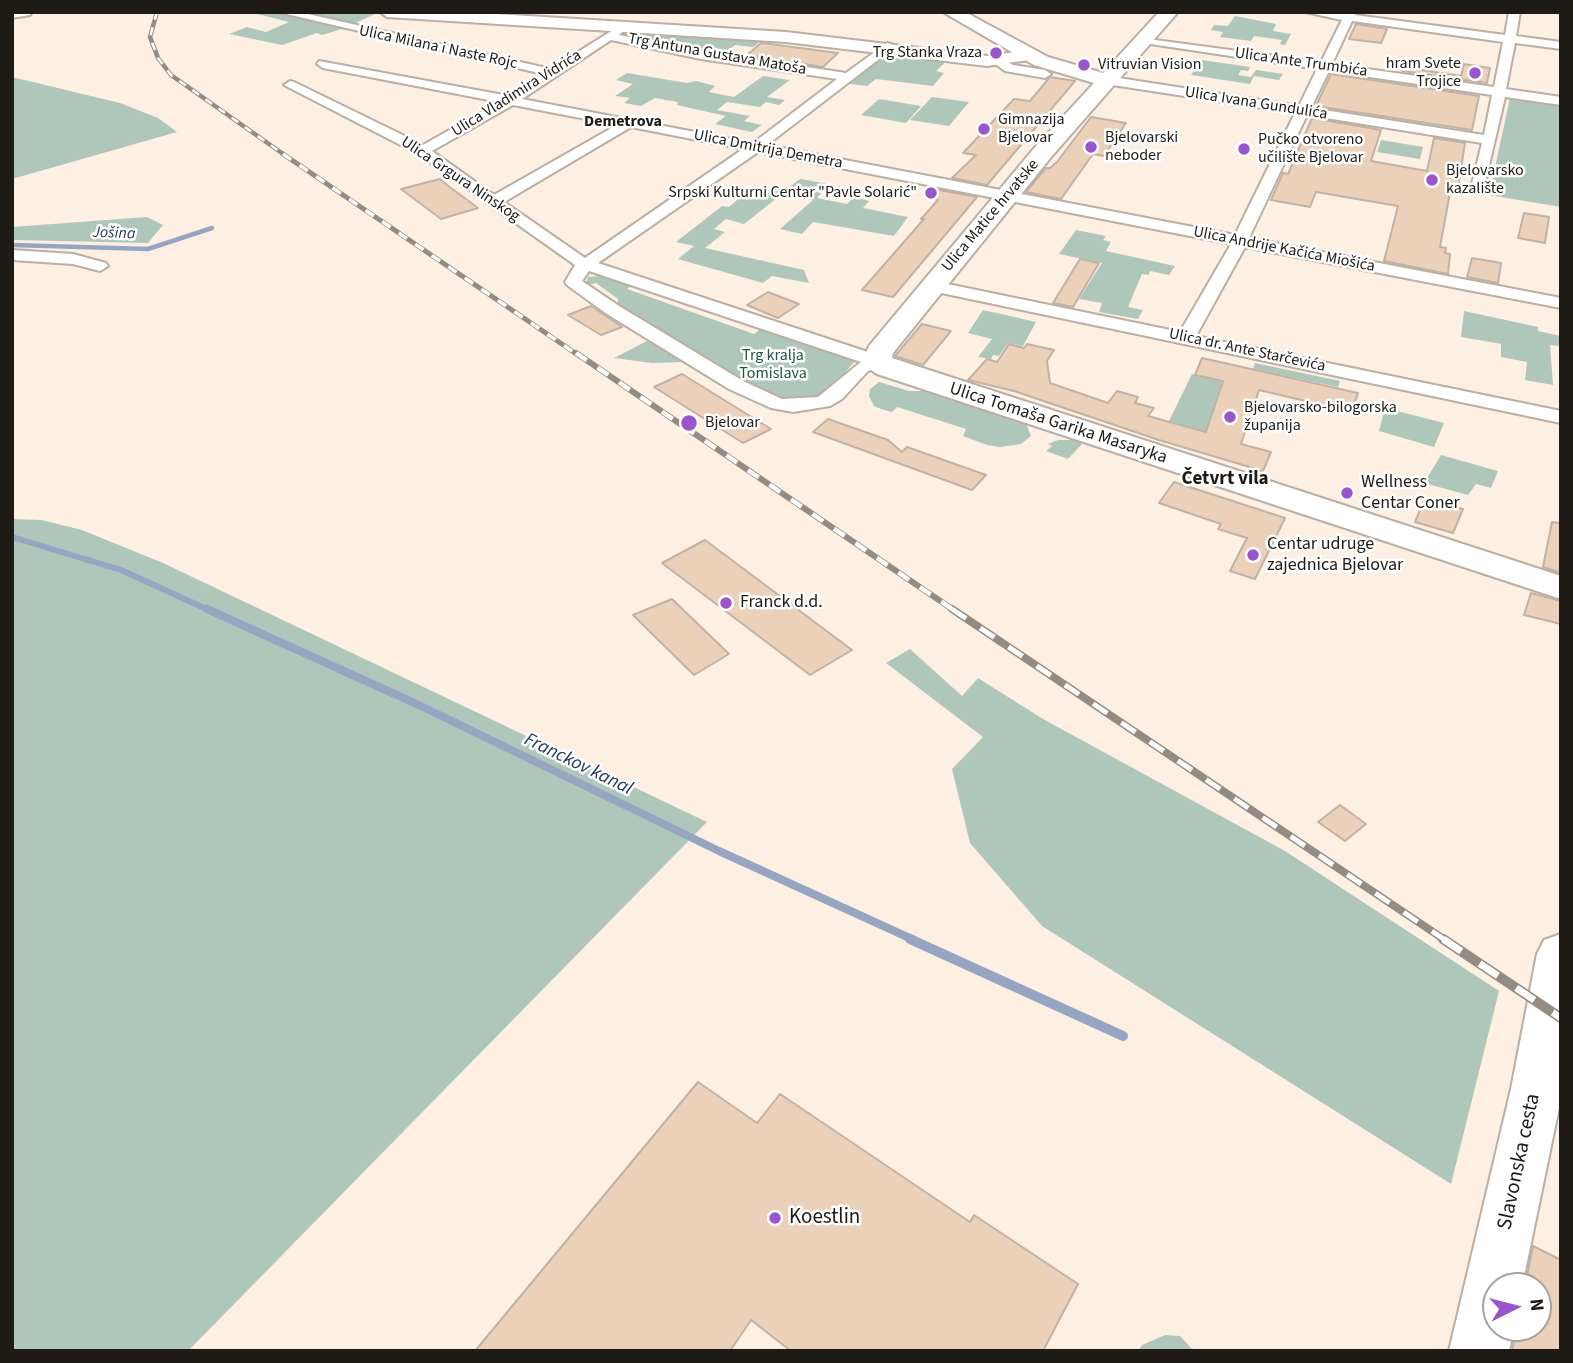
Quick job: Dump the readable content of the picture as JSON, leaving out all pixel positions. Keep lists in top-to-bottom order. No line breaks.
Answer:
{"streets":{"main road":["Ulica Matice hrvatske","Ulica Tomaša Garika Masaryka","Slavonska cesta"],"street":["Ulica Milana i Naste Rojc","Trg Antuna Gustava Matoša","Ulica Ante Trumbića","Ulica Vladimira Vidrića","Ulica Ivana Gundulića","Ulica Dmitrija Demetra","Ulica Grgura Ninskog","Ulica Andrije Kačića Miošića","Ulica dr. Ante Starčevića"]},"crossings":[["Ulica Milana i Naste Rojc","Ulica Vladimira Vidrića"],["Trg Antuna Gustava Matoša","Ulica Vladimira Vidrića"],["Ulica Ante Trumbića","Ulica Matice hrvatske"],["Ulica Vladimira Vidrića","Ulica Dmitrija Demetra"],["Ulica Vladimira Vidrića","Ulica Grgura Ninskog"],["Ulica Ivana Gundulića","Ulica Matice hrvatske"],["Ulica Dmitrija Demetra","Ulica Matice hrvatske"],["Ulica Dmitrija Demetra","Ulica Andrije Kačića Miošića"],["Ulica Matice hrvatske","Ulica Andrije Kačića Miošića"],["Ulica Matice hrvatske","Ulica dr. Ante Starčevića"],["Ulica Matice hrvatske","Ulica Tomaša Garika Masaryka"]],"districts":["Demetrova","Četvrt vila"],"water":["Jošina","Franckov kanal"],"parks":["Trg kralja Tomislava"],"places":["Trg Stanka Vraza","Vitruvian Vision","hram Svete Trojice","Gimnazija Bjelovar","Bjelovarski neboder","Pučko otvoreno učilište Bjelovar","Bjelovarsko kazalište","Srpski Kulturni Centar \"Pavle Solarić\"","Bjelovarsko-bilogorska županija","Bjelovar","Wellness Centar Coner","Centar udruge zajednica Bjelovar","Franck d.d.","Koestlin"],"north":"right"}
